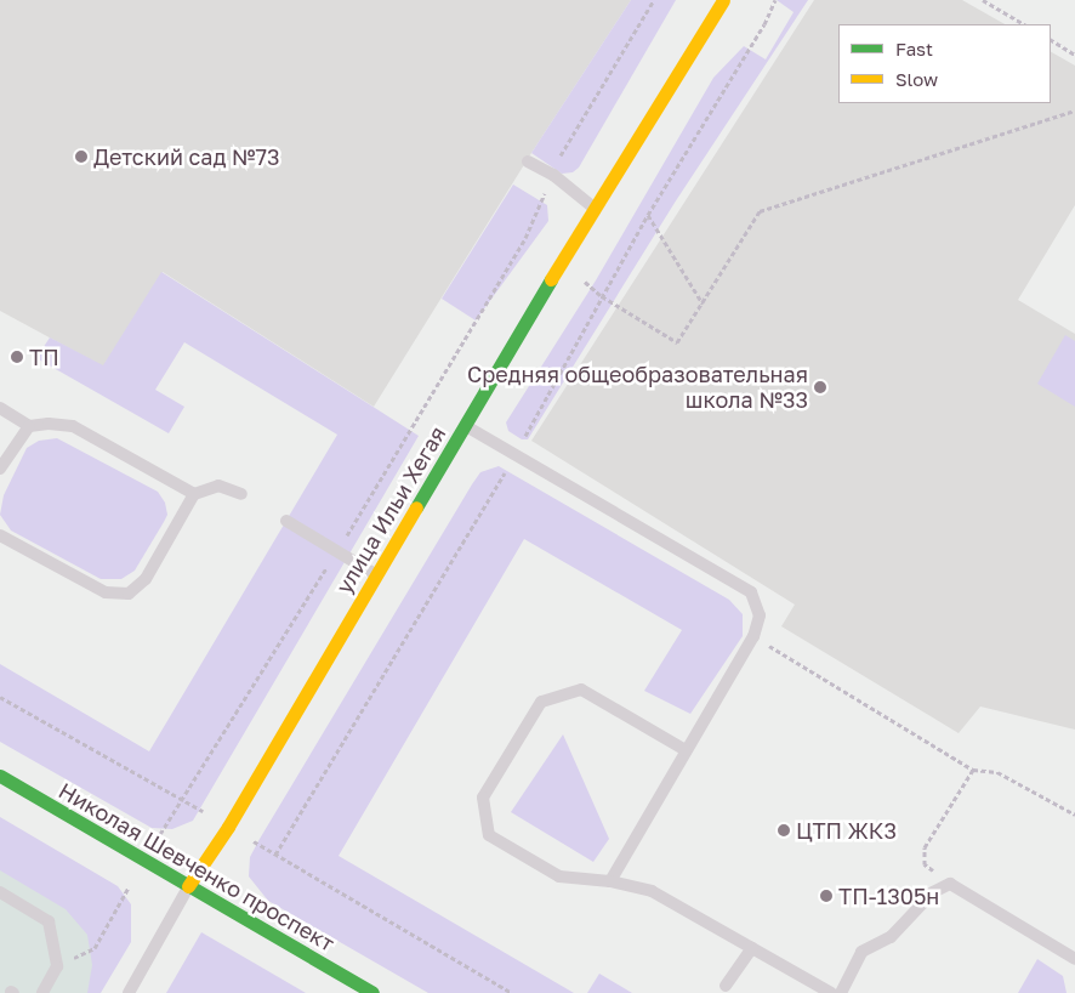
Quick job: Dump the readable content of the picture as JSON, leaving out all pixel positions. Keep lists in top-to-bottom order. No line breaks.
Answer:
{"streets":{"main road":["улица Ильи Хегая","Николая Шевченко проспект"]},"crossings":[["улица Ильи Хегая","Николая Шевченко проспект"]],"places":["Детский сад №73","ТП","Средняя общеобразовательная школа №33","ЦТП ЖК3","ТП-1305н"],"legend":["Fast","Slow"]}
